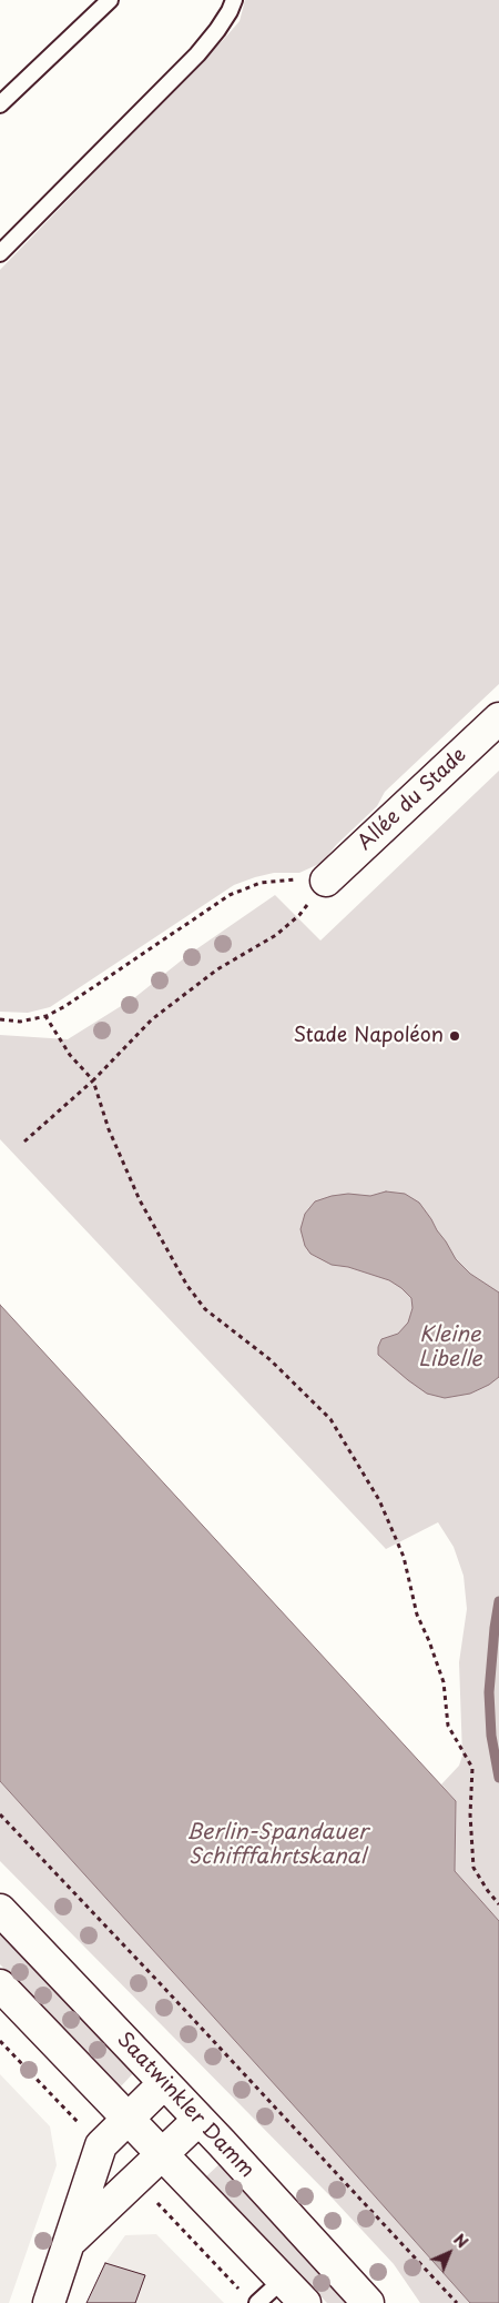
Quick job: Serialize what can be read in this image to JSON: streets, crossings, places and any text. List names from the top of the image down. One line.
{"streets":{"main road":["Allée du Stade","Saatwinkler Damm"]},"water":["Kleine Libelle","Berlin-Spandauer Schifffahrtskanal"],"places":["Stade Napoléon"],"north":"top right"}
